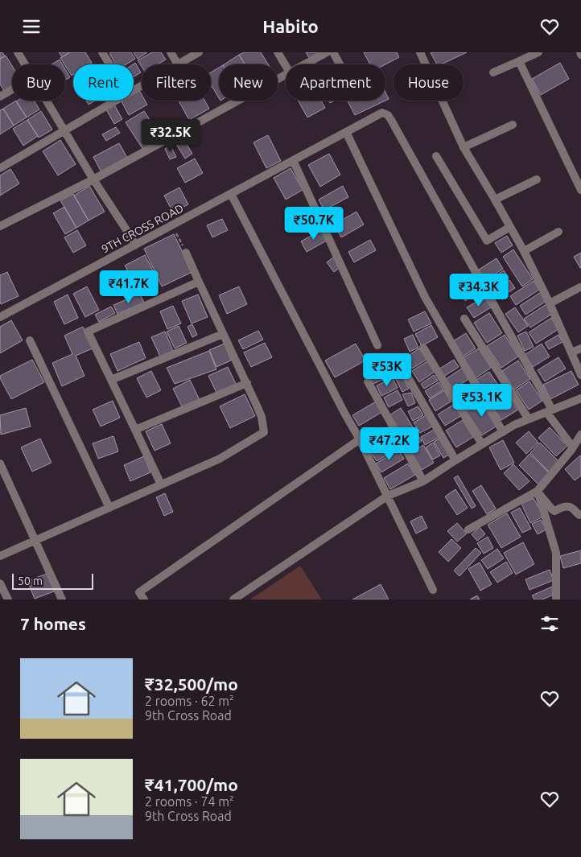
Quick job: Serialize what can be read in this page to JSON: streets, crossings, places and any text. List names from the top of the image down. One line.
{"streets":{"street":["9TH CROSS ROAD"]},"scale_bar":"50 m","page":{"header":"Habito","chip":["Buy","Rent","Filters","New","Apartment","House"],"price":["₹32.5K","₹50.7K","₹41.7K","₹34.3K","₹53K","₹53.1K","₹47.2K"],"scale":"50 m","heading":"7 homes","list":[{"name":"₹32,500/mo","note":"2 rooms · 62 m² · 9th Cross Road"},{"name":"₹41,700/mo","note":"2 rooms · 74 m² · 9th Cross Road"}]}}
